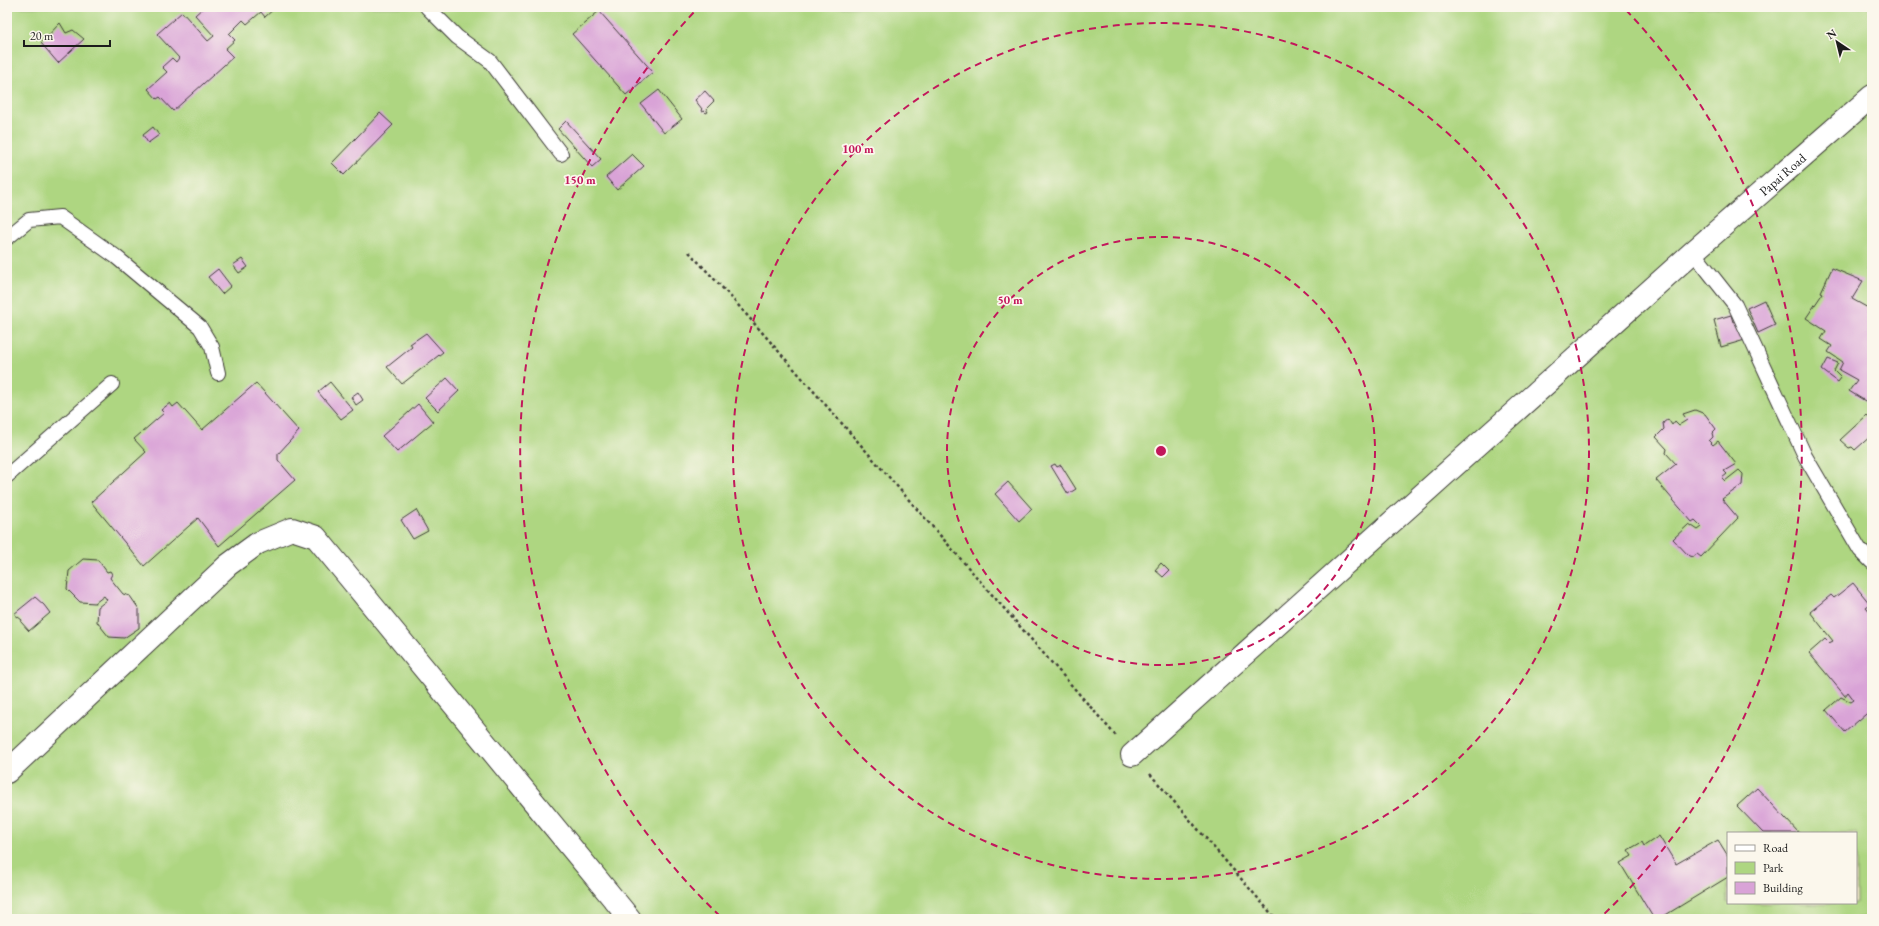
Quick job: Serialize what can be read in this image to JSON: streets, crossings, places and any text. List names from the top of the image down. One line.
{"streets":{"street":["Papai Road"]},"legend":["Road","Park","Building"],"scale_bar":"20 m","north":"top left","rings":["100 m","150 m","50 m"]}
